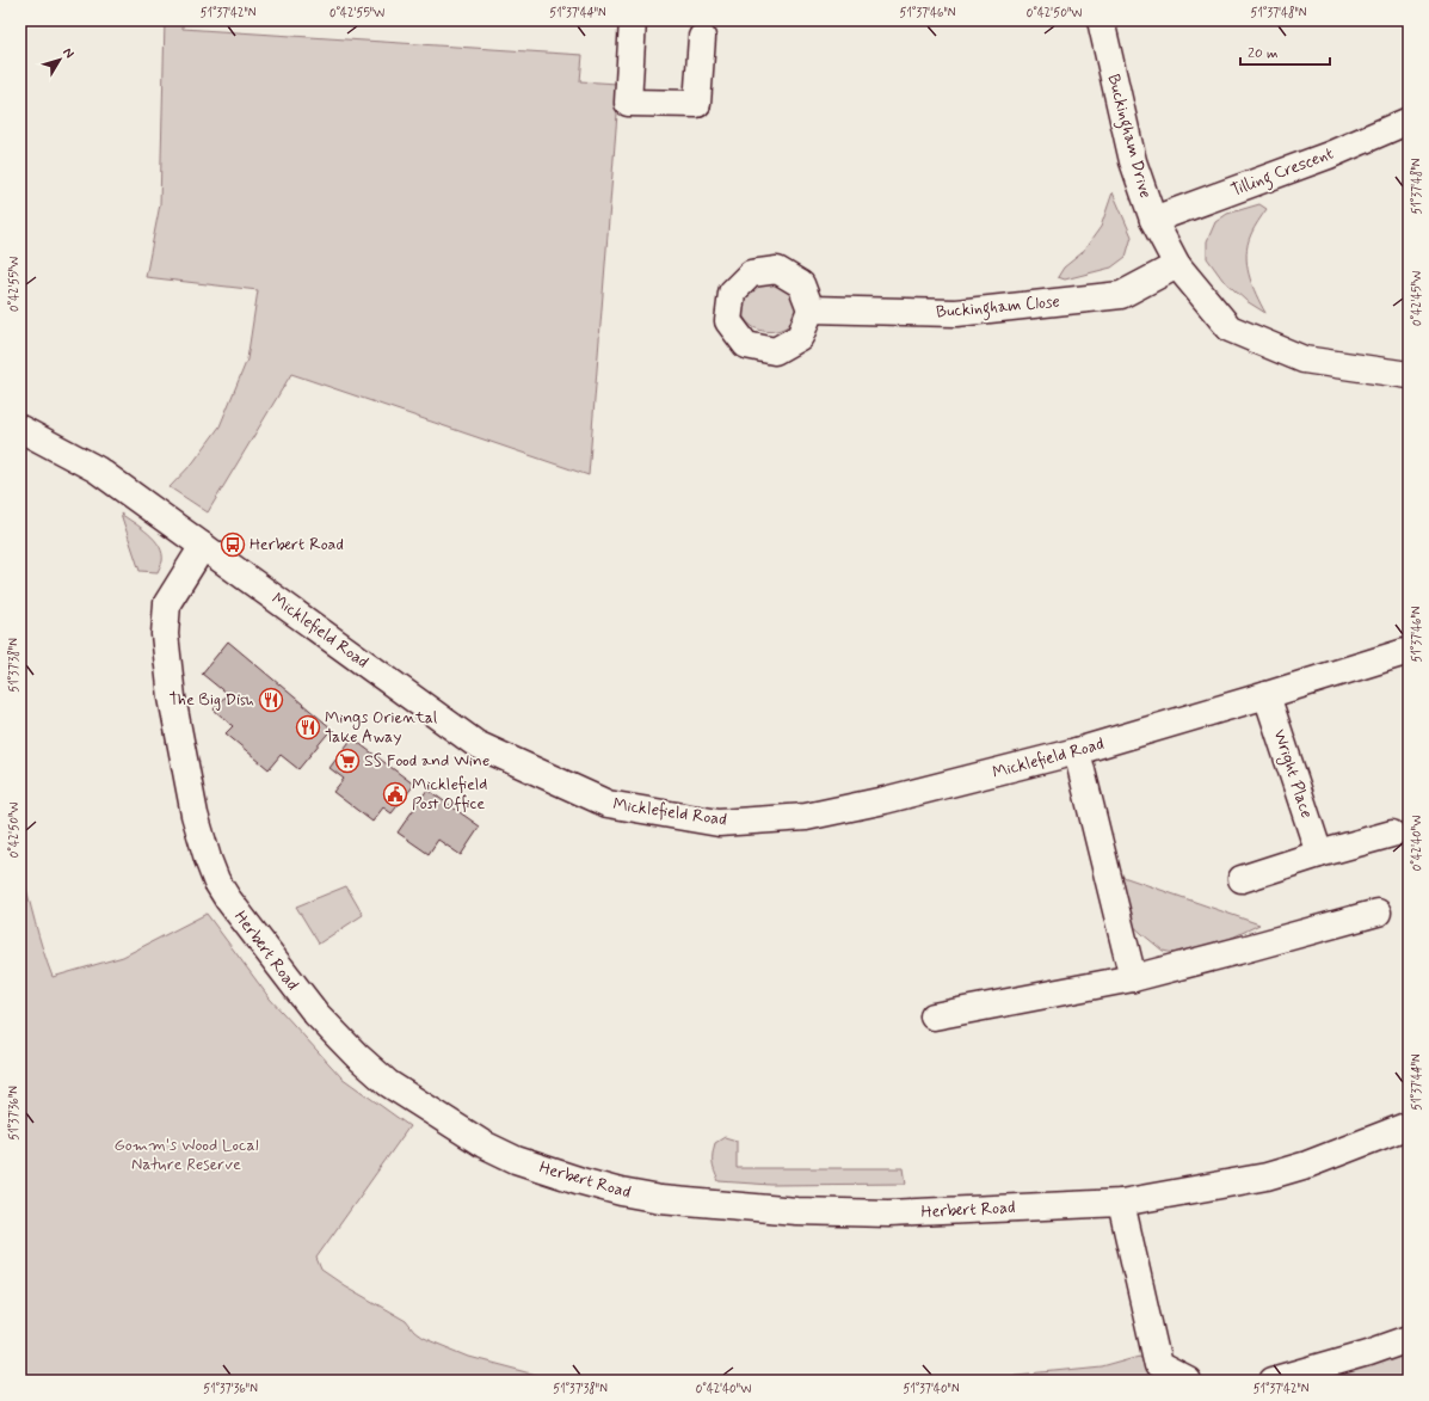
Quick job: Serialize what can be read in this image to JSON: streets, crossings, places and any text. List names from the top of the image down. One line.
{"streets":{"street":["Buckingham Drive","Tilling Crescent","Buckingham Close","Micklefield Road","Wright Place","Herbert Road"]},"crossings":[["Buckingham Drive","Tilling Crescent"],["Buckingham Drive","Buckingham Close"],["Micklefield Road","Wright Place"],["Micklefield Road","Herbert Road"]],"parks":["Gomm's Wood Local Nature Reserve"],"places":{"bus stop":["Herbert Road"],"restaurant":["The Big Dish","Mings Oriental Take Away"],"supermarket":["SS Food and Wine"],"public building":["Micklefield Post Office"]},"scale_bar":"20 m","north":"top right","coordinates":["51°37'42\"N","0°42'55\"W","51°37'44\"N","51°37'46\"N","0°42'50\"W","51°37'48\"N","0°42'45\"W","51°37'38\"N","0°42'40\"W","51°37'36\"N","51°37'40\"N"]}
